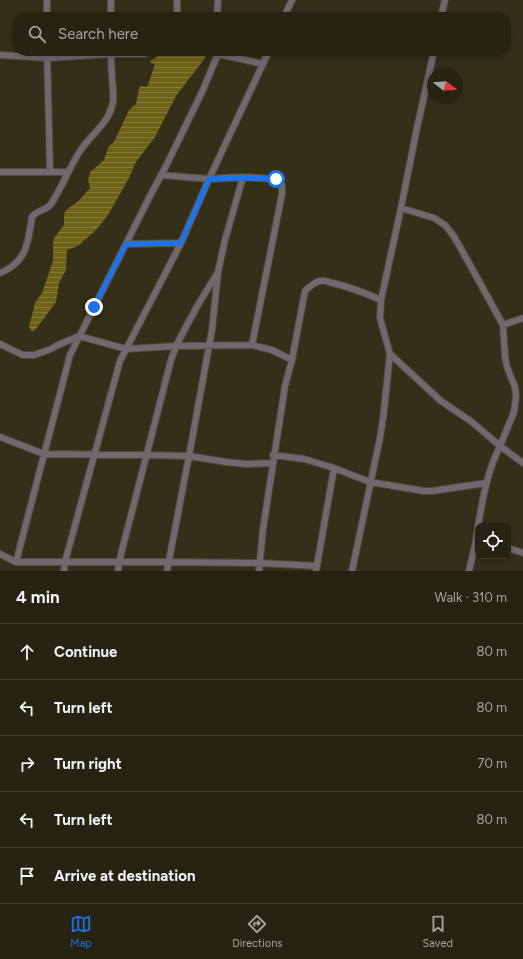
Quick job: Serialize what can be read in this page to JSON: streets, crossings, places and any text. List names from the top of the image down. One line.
{"north":"right","page":{"search":"Search here","heading":["4 min","Walk · 310 m"],"list":[["Continue","80 m"],["Turn left","80 m"],["Turn right","70 m"],["Turn left","80 m"],"Arrive at destination"],"nav":["Map","Directions","Saved"]}}
